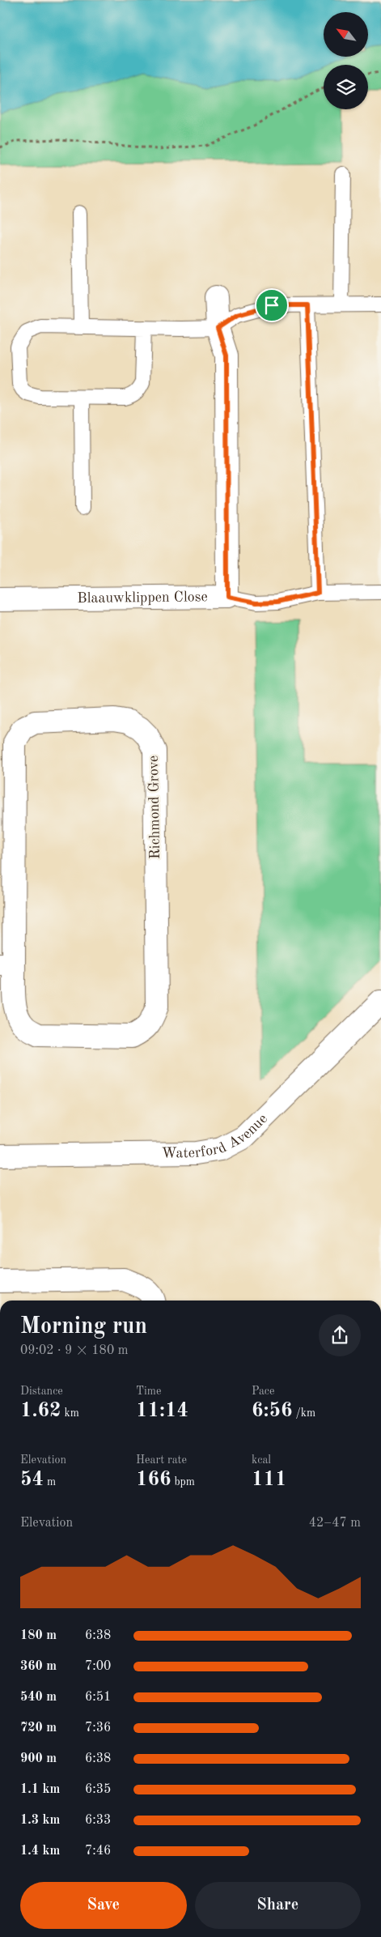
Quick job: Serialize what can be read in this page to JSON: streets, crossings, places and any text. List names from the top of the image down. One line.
{"streets":{"street":["Blaauwklippen Close","Richmond Grove","Waterford Avenue"]},"north":"top left","page":{"heading":["Morning run","09:02 · 9 × 180 m"],"stats":[["Distance","1.62 km"],["Time","11:14"],["Pace","6:56 /km"],["Elevation","54 m"],["Heart rate","166 bpm"],["kcal","111"]],"chart":["Elevation","42–47 m"],"list":[{"name":"180 m","note":"6:38"},{"name":"360 m","note":"7:00"},{"name":"540 m","note":"6:51"},{"name":"720 m","note":"7:36"},{"name":"900 m","note":"6:38"},{"name":"1.1 km","note":"6:35"},{"name":"1.3 km","note":"6:33"},{"name":"1.4 km","note":"7:46"}],"buttons":["Save","Share"]}}
